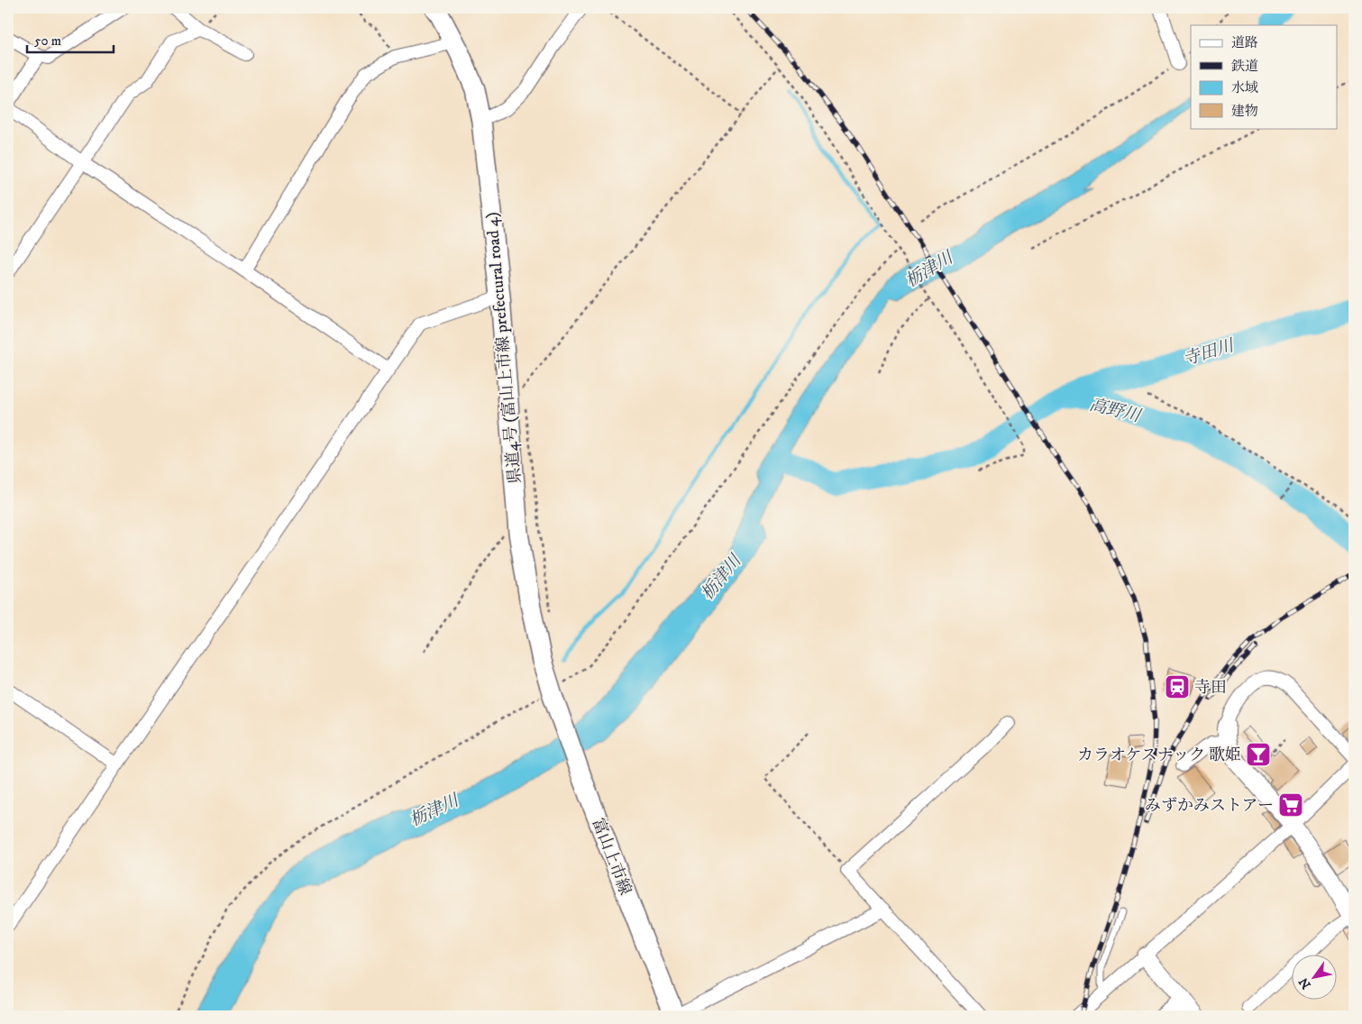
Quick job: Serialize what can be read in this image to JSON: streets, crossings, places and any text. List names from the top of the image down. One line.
{"streets":{"main road":["県道4号 (富山上市線 prefectural road 4)","富山上市線"]},"crossings":[["県道4号 (富山上市線 prefectural road 4)","富山上市線"]],"water":["栃津川","寺田川","高野川"],"places":{"station":["寺田"],"bar":["カラオケスナック 歌姫"],"supermarket":["みずかみストアー"]},"legend":["道路","鉄道","水域","建物"],"scale_bar":"50 m","north":"bottom left"}
